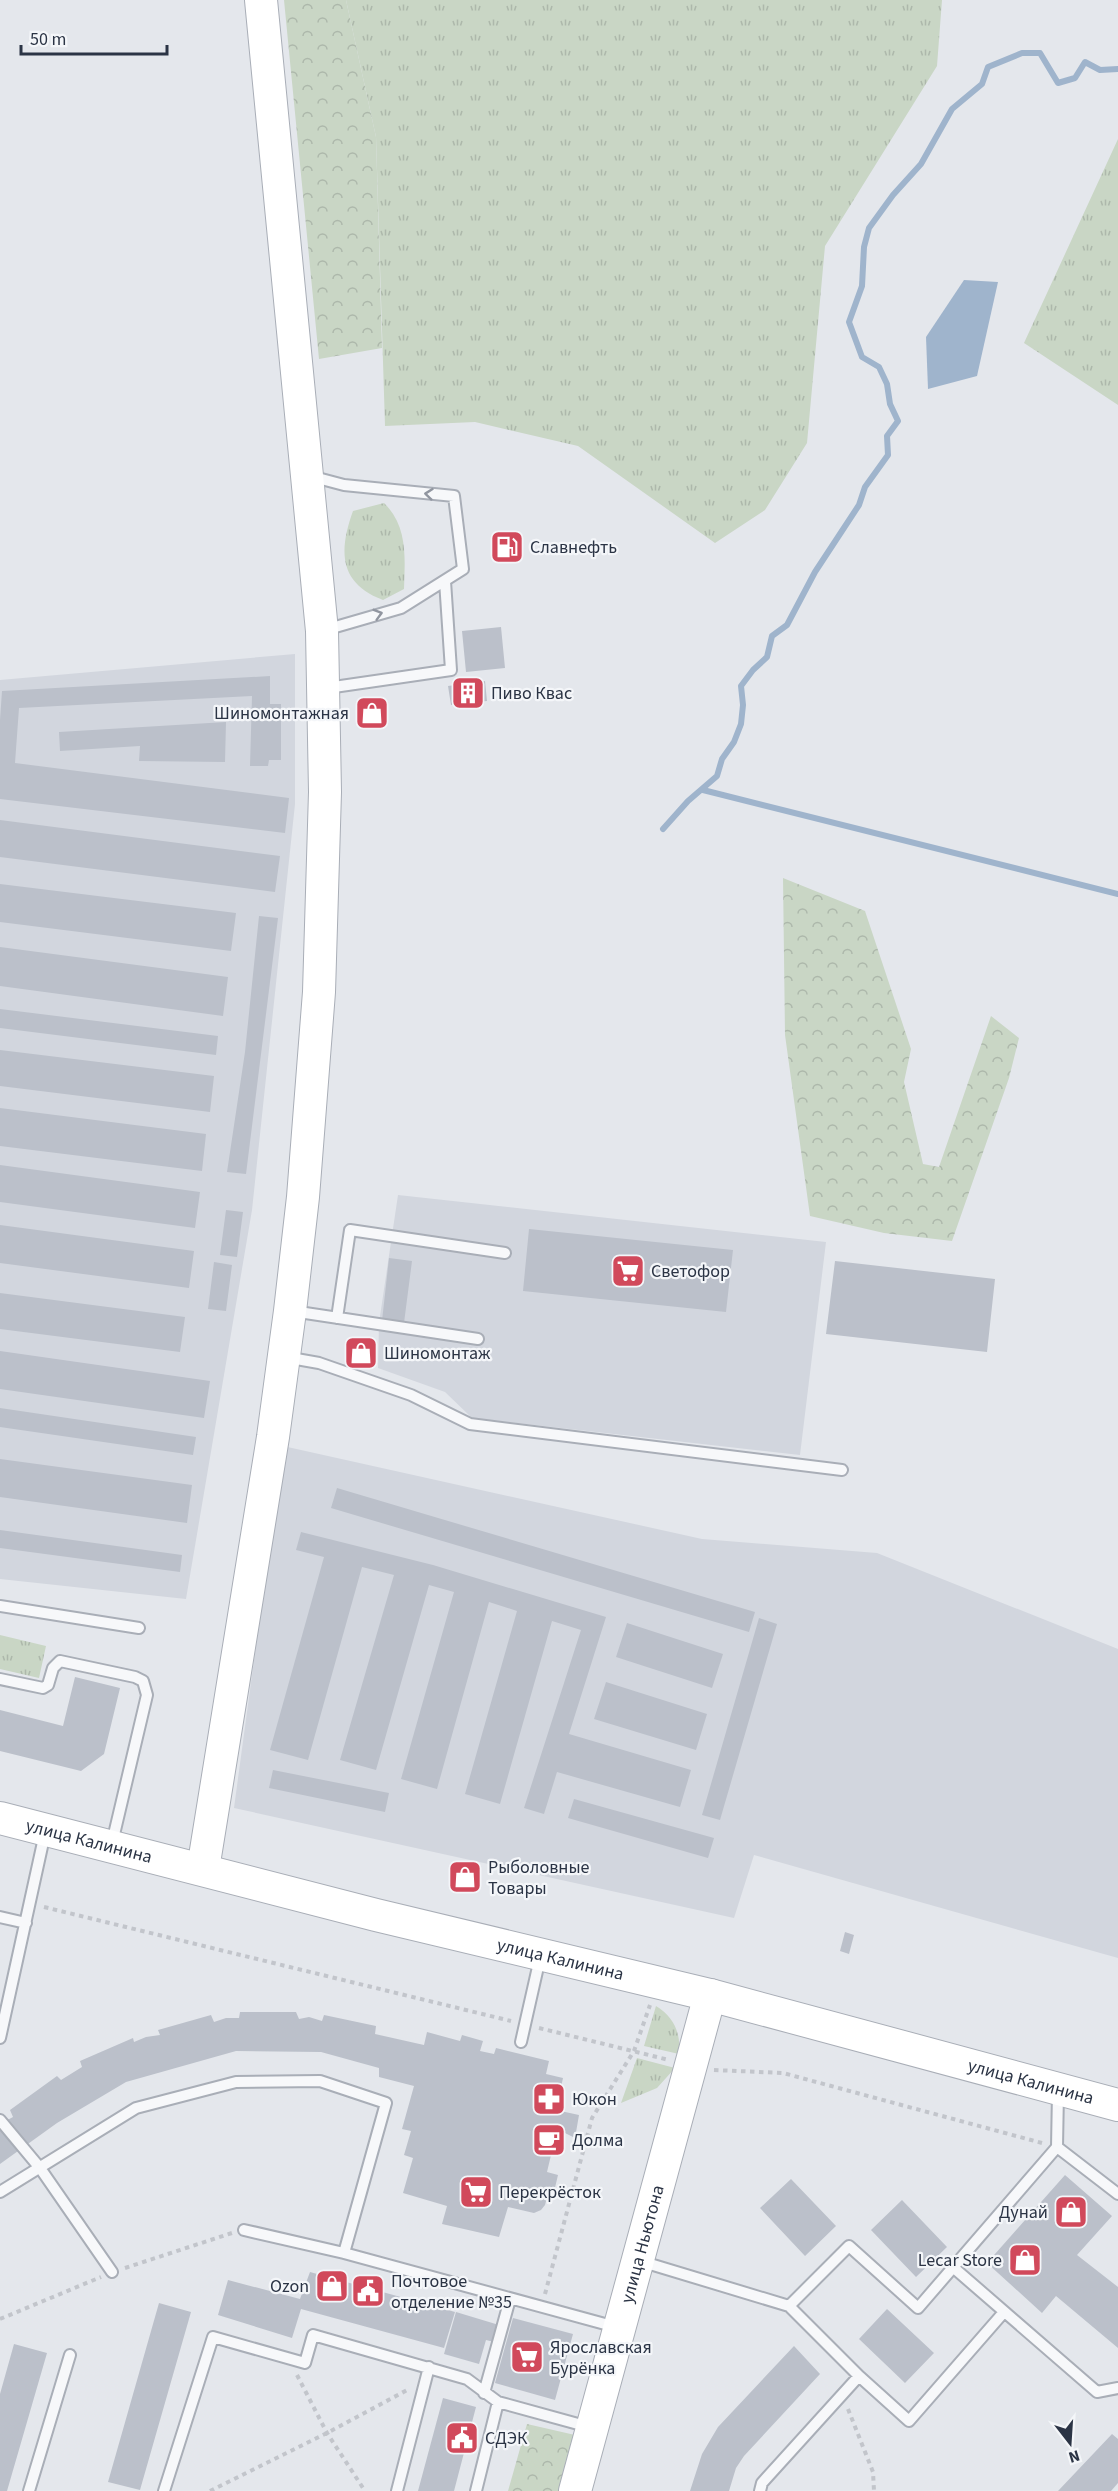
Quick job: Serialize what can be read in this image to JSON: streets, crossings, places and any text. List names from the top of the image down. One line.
{"streets":{"main road":["улица Калинина","улица Ньютона"]},"crossings":[["улица Калинина","улица Ньютона"]],"places":{"fuel station":["Славнефть"],"building":["Пиво Квас"],"shop":["Шиномонтажная","Шиномонтаж","Рыболовные Товары","Дунай","Lecar Store","Ozon"],"supermarket":["Светофор","Перекрёсток","Ярославская Бурёнка"],"pharmacy":["Юкон"],"cafe":["Долма"],"public building":["Почтовое отделение №35","СДЭК"]},"scale_bar":"50 m","north":"bottom"}
